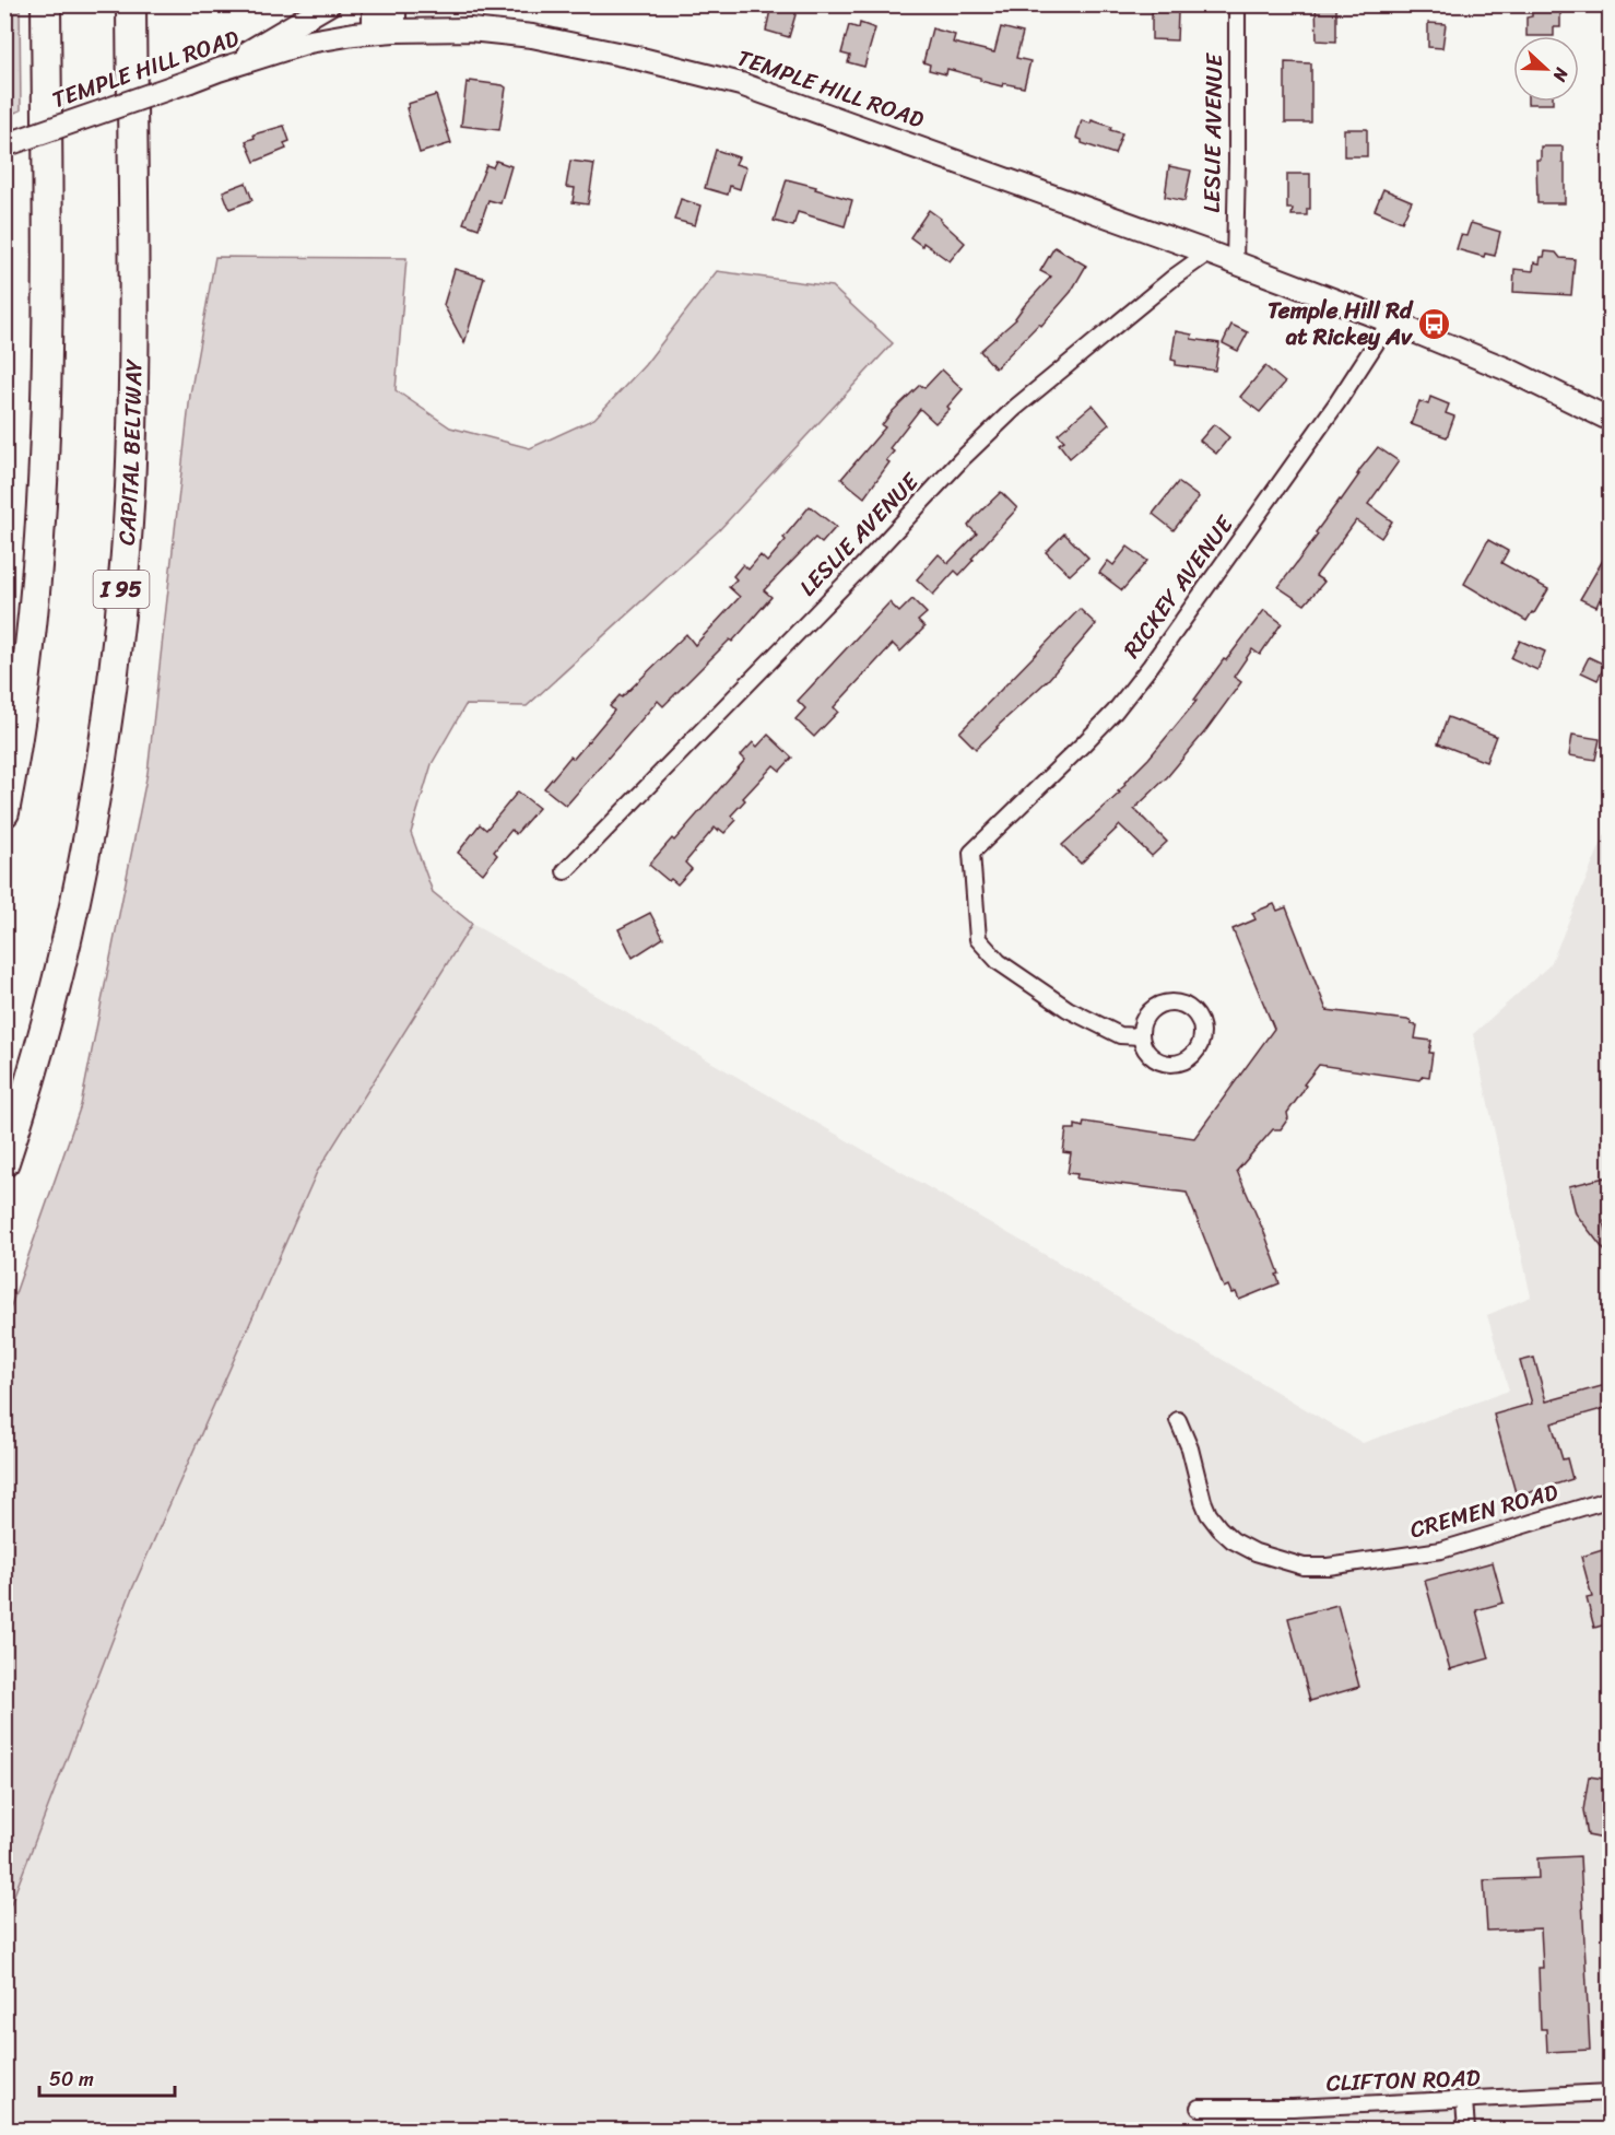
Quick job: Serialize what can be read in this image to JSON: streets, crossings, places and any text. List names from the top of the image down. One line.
{"streets":{"highway":["CAPITAL BELTWAY","I 95"],"main road":["TEMPLE HILL ROAD"],"street":["LESLIE AVENUE","RICKEY AVENUE","CREMEN ROAD","CLIFTON ROAD"]},"crossings":[["TEMPLE HILL ROAD","LESLIE AVENUE"],["TEMPLE HILL ROAD","RICKEY AVENUE"]],"places":{"bus stop":["Temple Hill Rd at Rickey Av"]},"scale_bar":"50 m","north":"right"}
